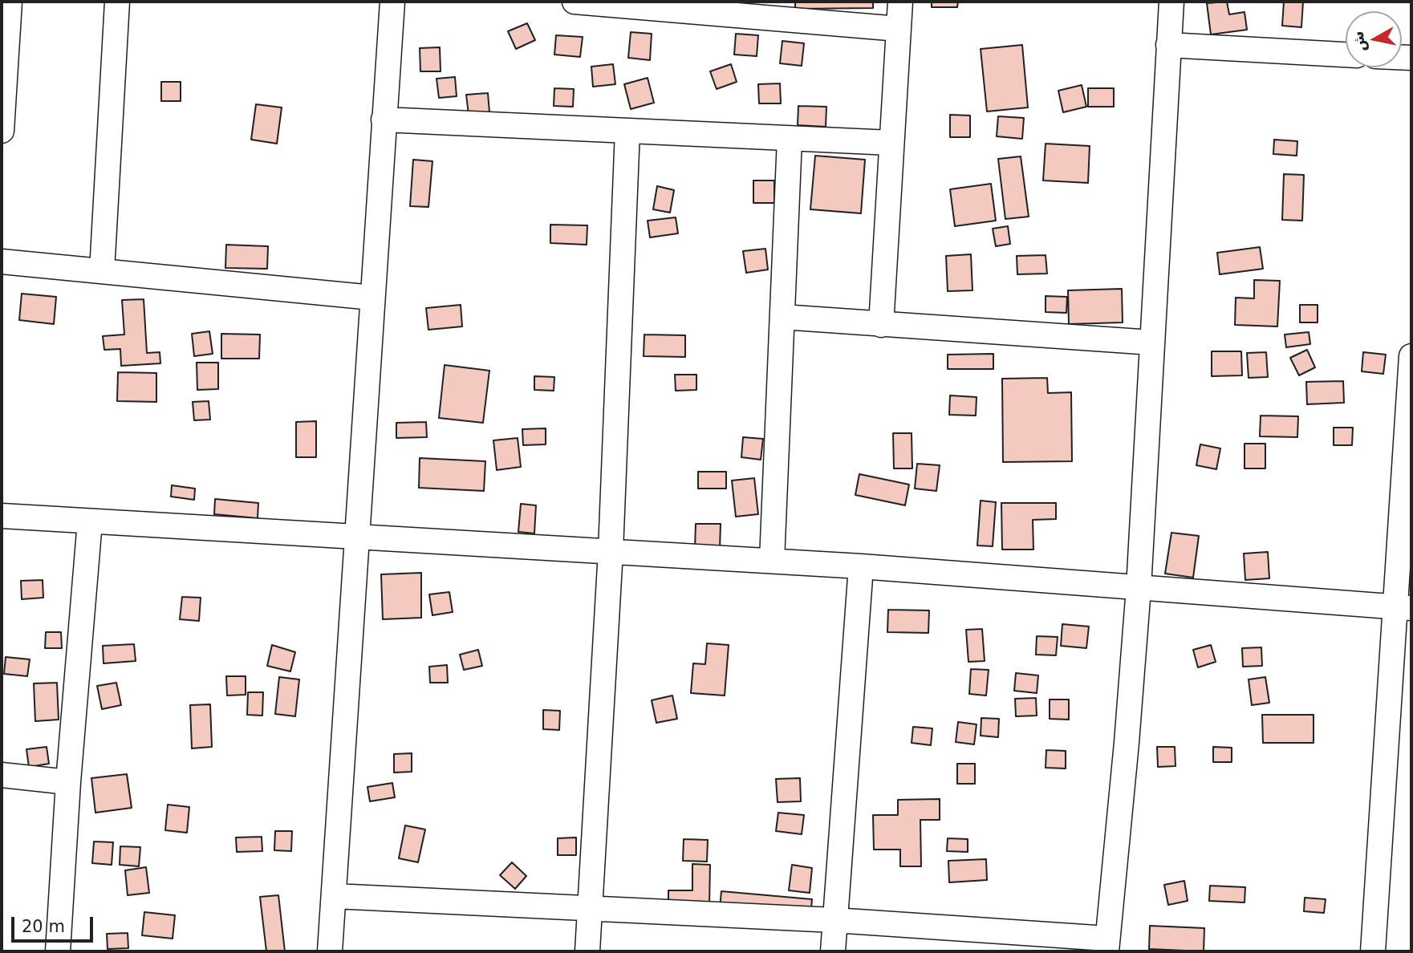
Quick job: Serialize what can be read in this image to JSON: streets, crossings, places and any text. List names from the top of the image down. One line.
{"scale_bar":"20 m","north":"left"}
